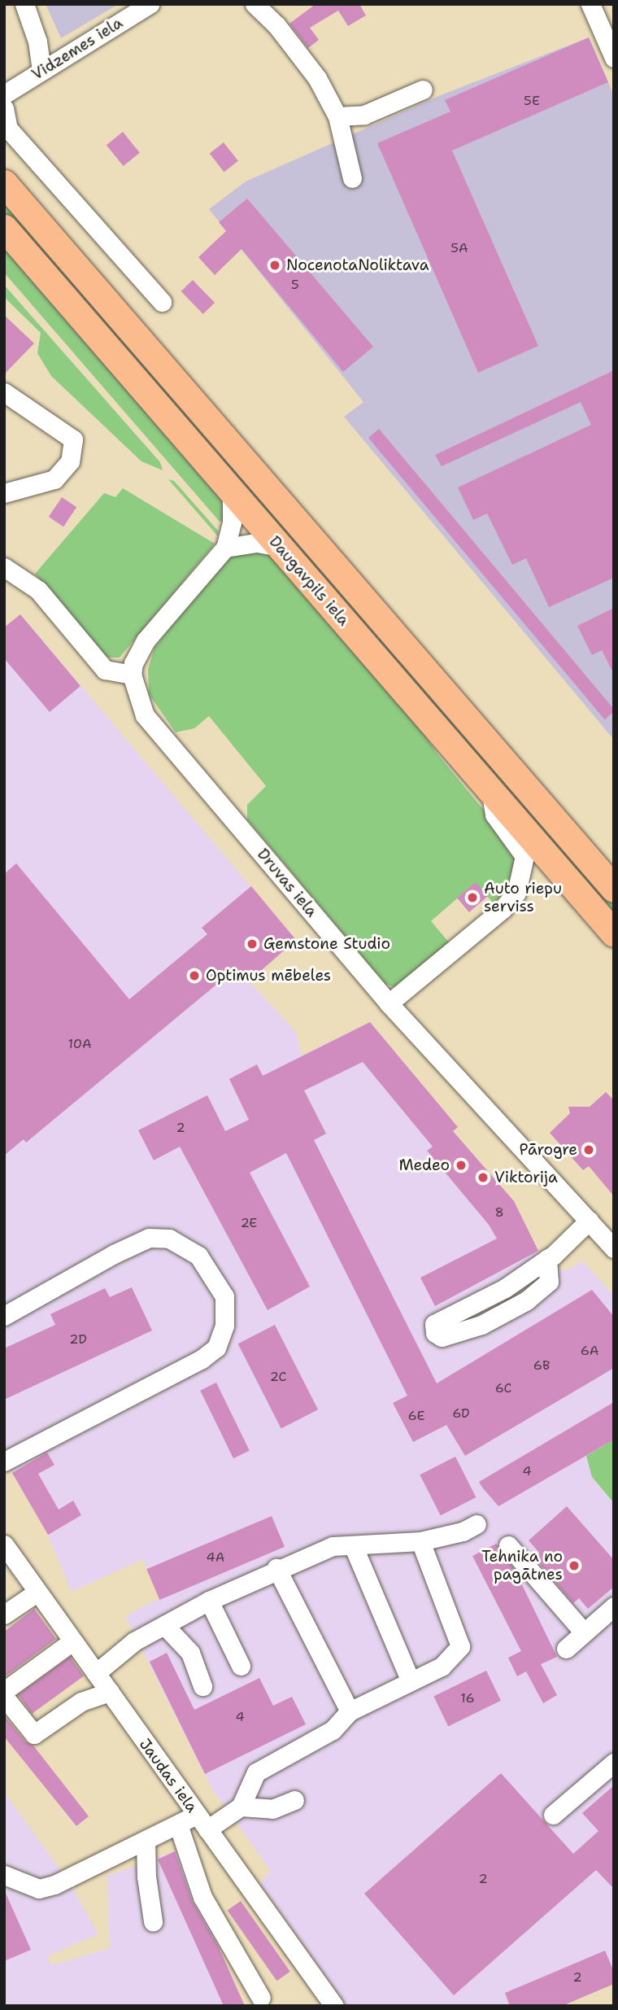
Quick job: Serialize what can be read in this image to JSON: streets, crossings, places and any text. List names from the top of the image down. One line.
{"streets":{"highway":["Daugavpils iela"],"street":["Vidzemes iela","Druvas iela","Jaudas iela"]},"places":["NocenotaNoliktava","Auto riepu serviss","Gemstone Studio","Optimus mēbeles","Pārogre","Medeo","Viktorija","Tehnika no pagātnes"],"house_numbers":["5E","5A","5","10A","2","8","2E","2D","6A","6B","2C","6C","6D","6E","4","4A","16","4","2","2"]}
